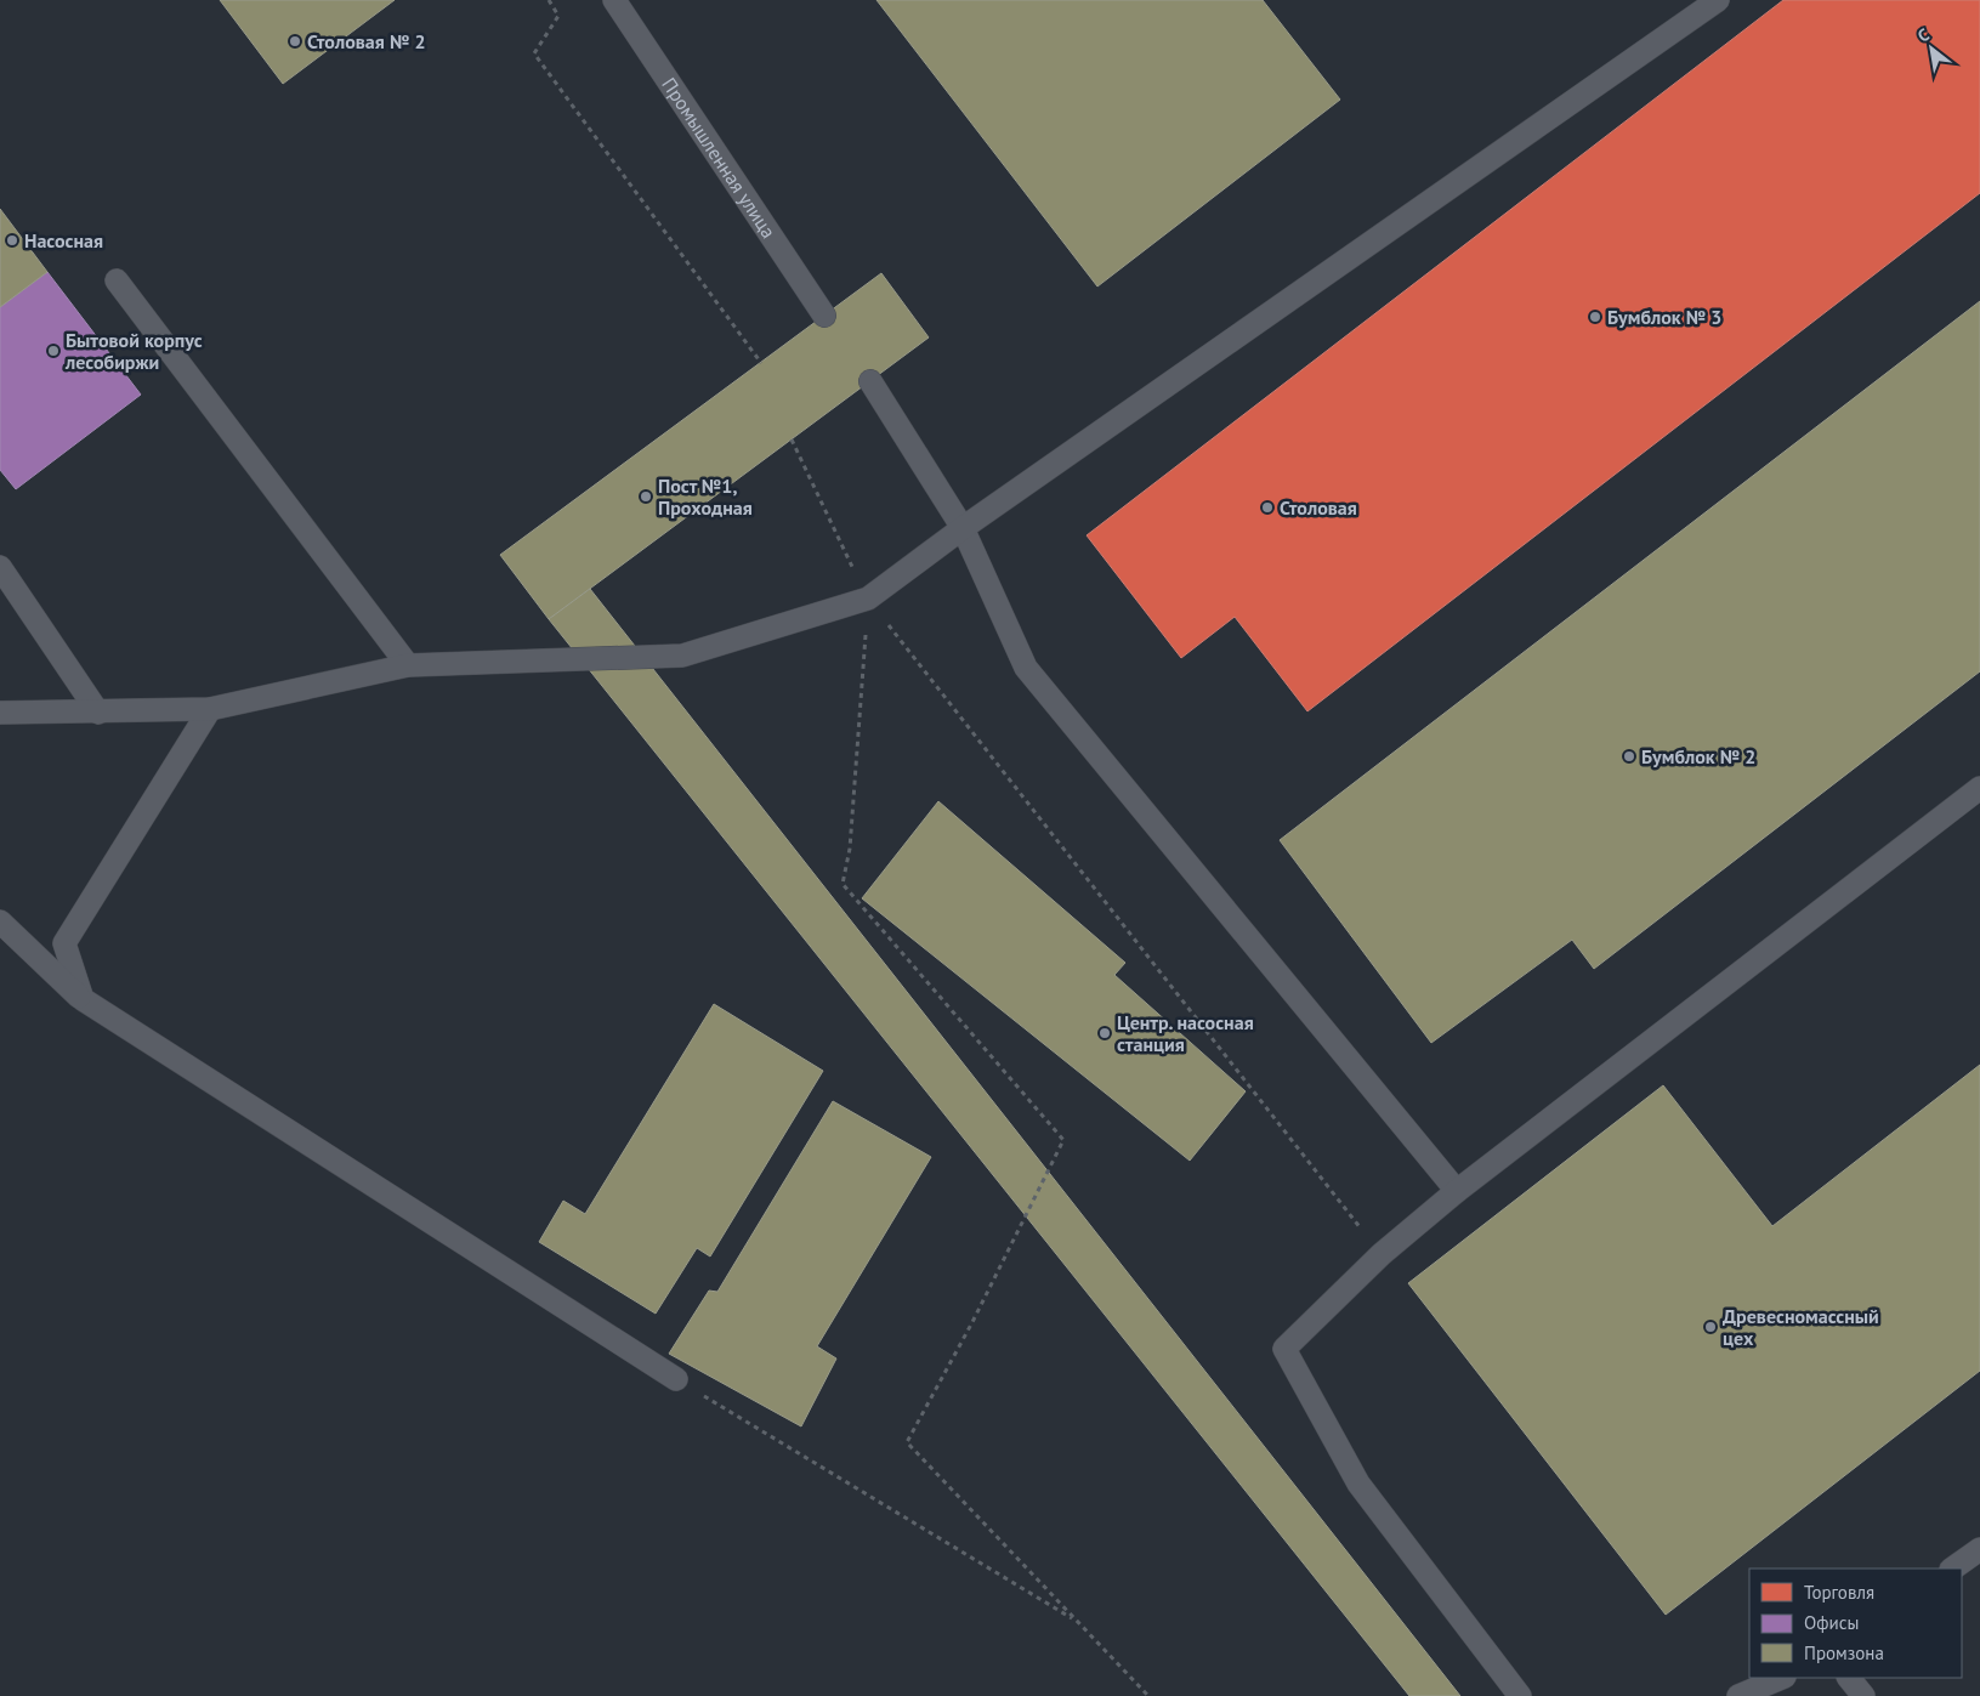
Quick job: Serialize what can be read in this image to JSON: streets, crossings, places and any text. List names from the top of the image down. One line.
{"streets":{"lane":["Промышленная улица"]},"places":["Столовая № 2","Насосная","Бумблок № 3","Бытовой корпус лесобиржи","Пост №1, Проходная","Столовая","Бумблок № 2","Центр. насосная станция","Древесномассный цех"],"legend":["Торговля","Офисы","Промзона"],"north":"top left"}
